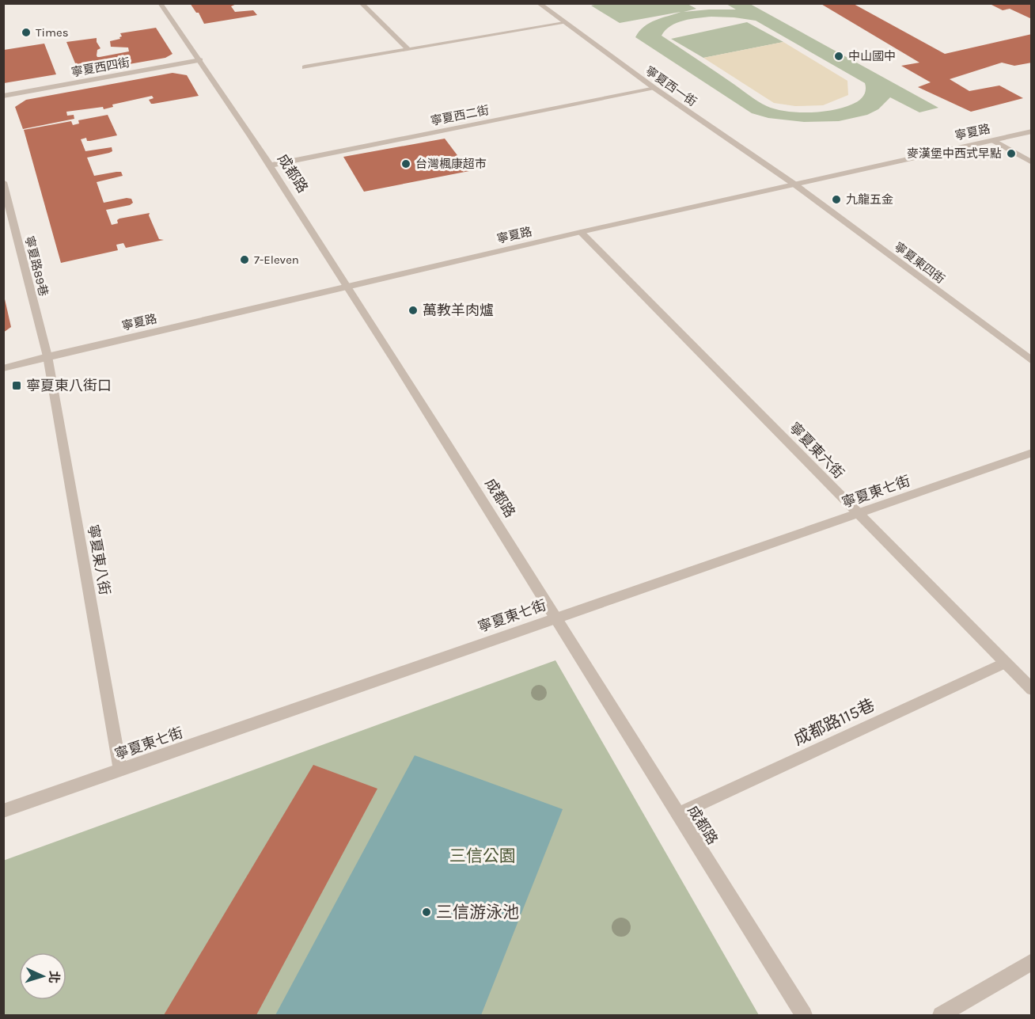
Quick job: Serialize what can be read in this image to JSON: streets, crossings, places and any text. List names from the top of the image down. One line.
{"streets":{"street":["寧夏西四街","寧夏西一街","寧夏西二街","寧夏路","成都路","寧夏東四街","寧夏路89巷","寧夏東六街","寧夏東七街","寧夏東八街","成都路115巷"]},"crossings":[["寧夏西四街","成都路"],["寧夏西一街","寧夏西二街"],["寧夏西一街","寧夏路"],["寧夏西一街","寧夏東四街"],["寧夏西二街","成都路"],["寧夏路","成都路"],["寧夏路","寧夏東四街"],["寧夏路","寧夏路89巷"],["寧夏路","寧夏東六街"],["寧夏路","寧夏東八街"],["成都路","寧夏東七街"],["成都路","成都路115巷"],["寧夏路89巷","寧夏東八街"],["寧夏東六街","寧夏東七街"],["寧夏東六街","成都路115巷"],["寧夏東七街","寧夏東八街"]],"parks":["三信公園"],"places":{"other":["Times","中山國中","麥漢堡中西式早點","台灣楓康超市","九龍五金","7-Eleven","萬教羊肉爐","三信游泳池"],"transit":["寧夏東八街口"]},"north":"right"}
